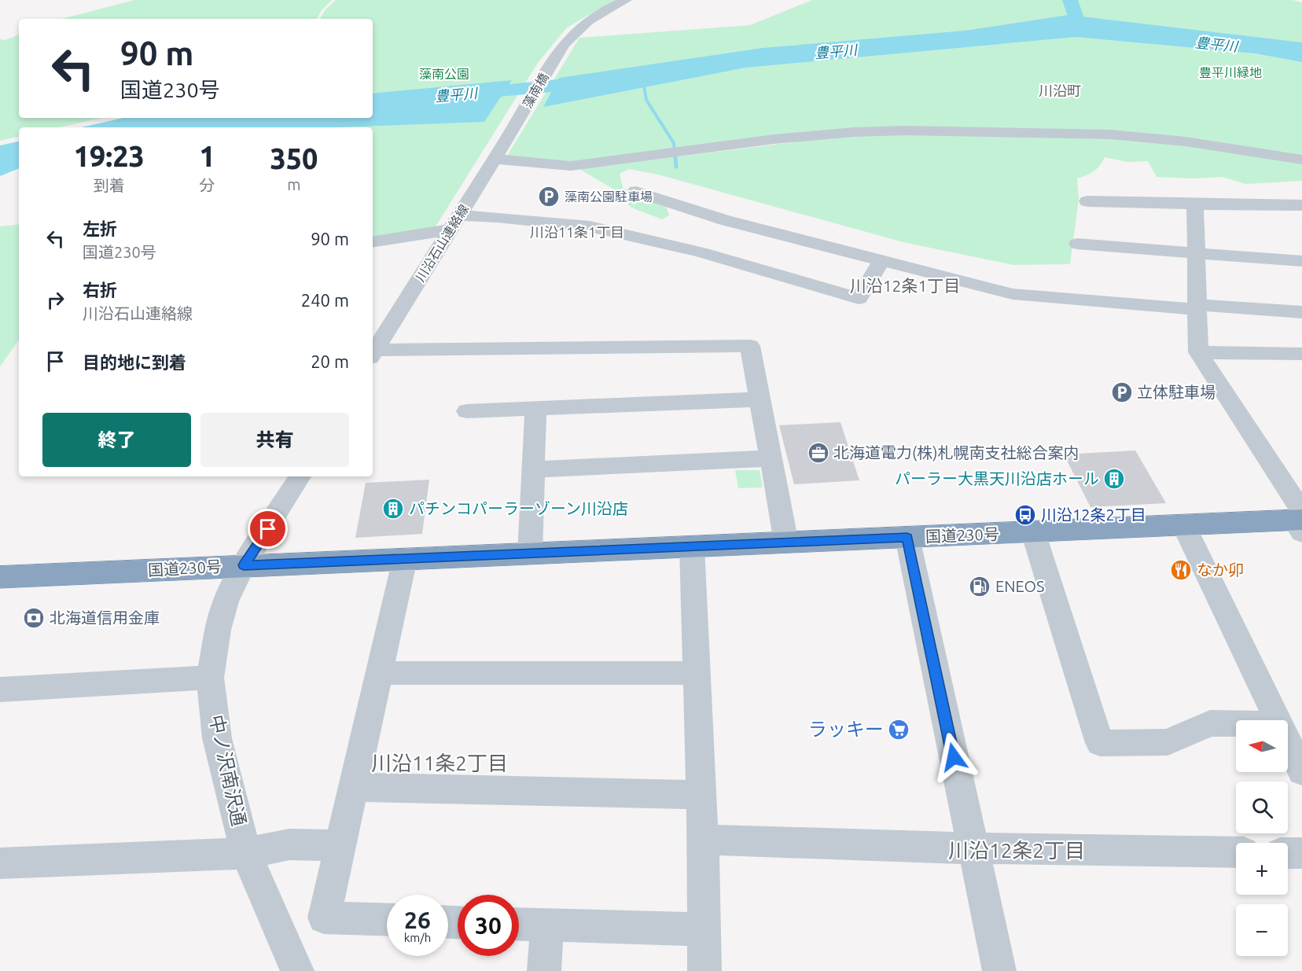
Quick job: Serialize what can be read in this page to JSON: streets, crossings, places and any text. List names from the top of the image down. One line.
{"streets":{"highway":["国道230号"],"street":["藻南橋","川沿石山連絡線","中ノ沢南沢通"]},"crossings":[["藻南橋","川沿石山連絡線"],["国道230号","中ノ沢南沢通"]],"districts":["川沿町","川沿11条1丁目","川沿12条1丁目","川沿11条2丁目","川沿12条2丁目"],"water":["豊平川"],"parks":["豊平川緑地","藻南公園"],"places":{"parking":["藻南公園駐車場","立体駐車場"],"office":["北海道電力(株)札幌南支社総合案内"],"building":["パーラー大黒天川沿店ホール","パチンコパーラーゾーン川沿店"],"bus stop":["川沿12条2丁目"],"restaurant":["なか卯"],"fuel station":["ENEOS"],"bank":["北海道信用金庫"],"supermarket":["ラッキー"]},"north":"left","page":{"turn":["90 m","国道230号"],"eta":["19:23","到着","1","分","350","m"],"list":[{"name":"左折","note":"国道230号","value":"90 m"},{"name":"右折","note":"川沿石山連絡線","value":"240 m"},{"name":"目的地に到着","value":"20 m"}],"buttons":["終了","共有"],"map_buttons":["+","−"],"speed":"26 km/h","limit":"30"}}
